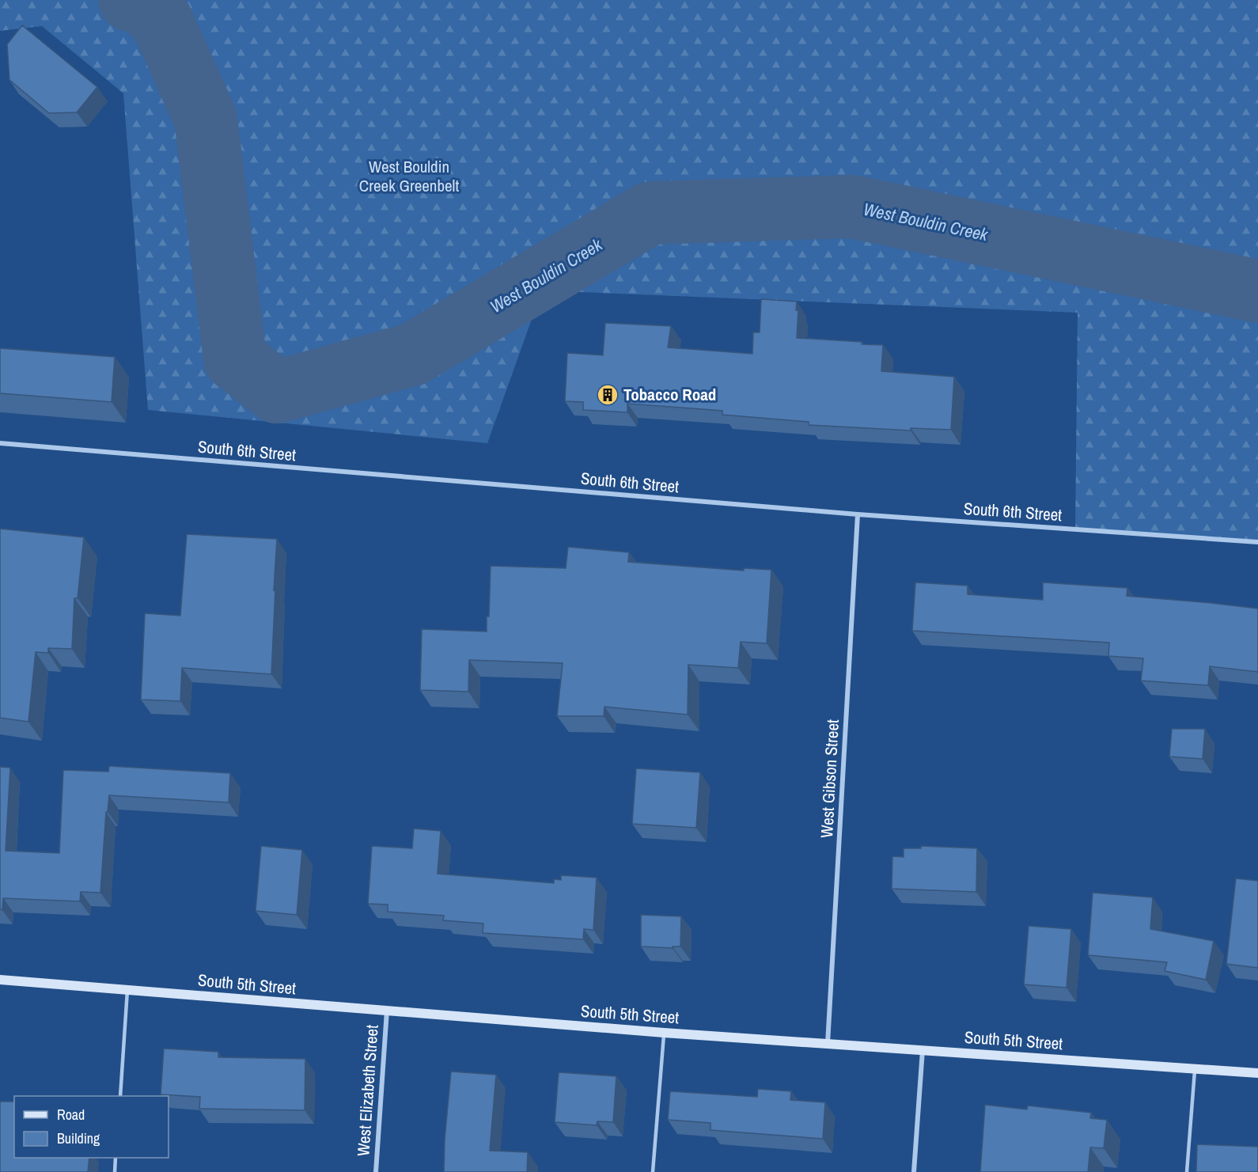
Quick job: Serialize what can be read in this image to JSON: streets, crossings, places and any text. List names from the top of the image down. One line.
{"streets":{"street":["South 6th Street","West Gibson Street","South 5th Street","West Elizabeth Street"]},"crossings":[["South 6th Street","West Gibson Street"],["West Gibson Street","South 5th Street"],["South 5th Street","West Elizabeth Street"]],"water":["West Bouldin Creek"],"parks":["West Bouldin Creek Greenbelt"],"places":{"building":["Tobacco Road"]},"legend":["Road","Building"]}
